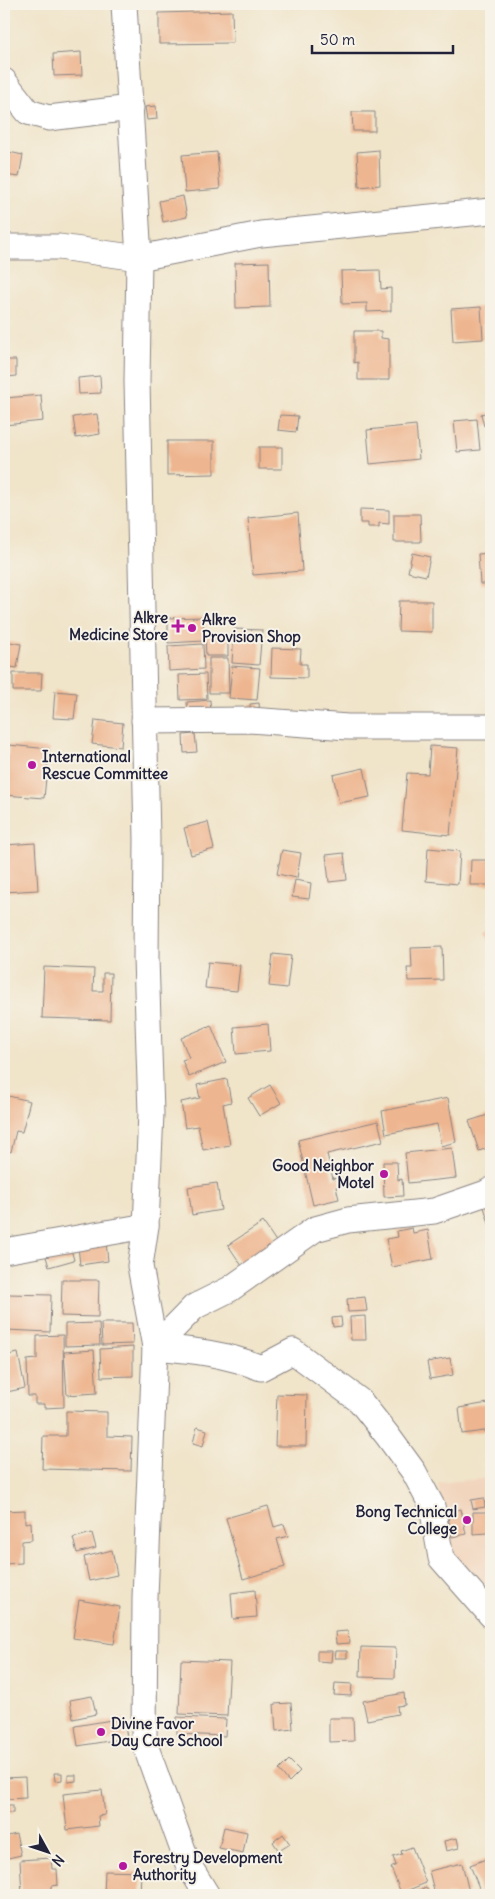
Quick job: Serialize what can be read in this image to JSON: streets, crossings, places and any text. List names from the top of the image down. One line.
{"places":{"health":["Alkre Medicine Store"],"other":["Alkre Provision Shop","International Rescue Committee","Good Neighbor Motel","Bong Technical College","Divine Favor Day Care School","Forestry Development Authority"]},"scale_bar":"50 m","north":"bottom right"}
